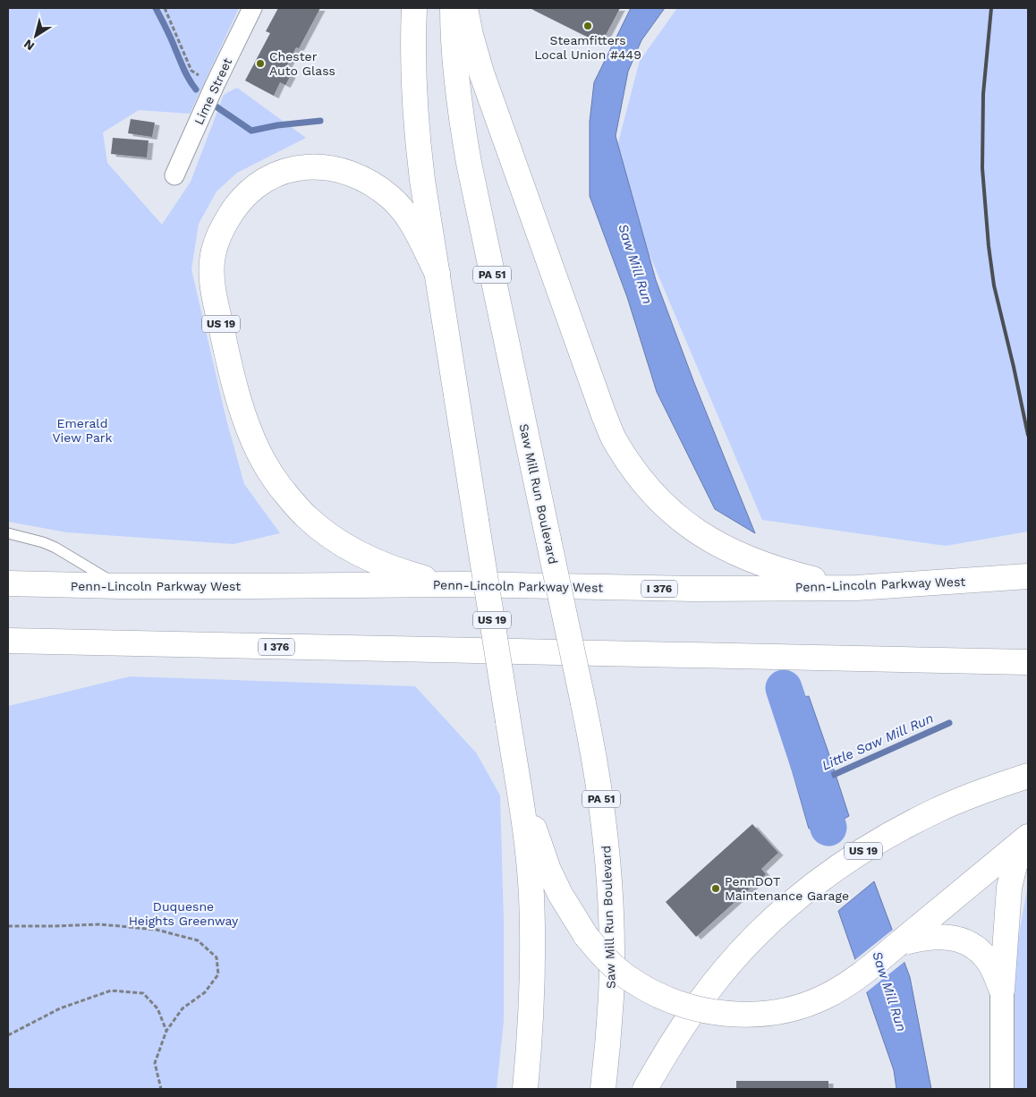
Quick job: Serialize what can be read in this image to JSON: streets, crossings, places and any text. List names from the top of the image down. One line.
{"streets":{"highway":["PA 51","US 19","Saw Mill Run Boulevard","Penn-Lincoln Parkway West","I 376"],"street":["Lime Street"]},"crossings":[["US 19","Penn-Lincoln Parkway West"]],"water":["Saw Mill Run","Little Saw Mill Run"],"parks":["Emerald View Park","Duquesne Heights Greenway"],"places":["Steamfitters Local Union #449","Chester Auto Glass","PennDOT Maintenance Garage"],"north":"bottom left"}
